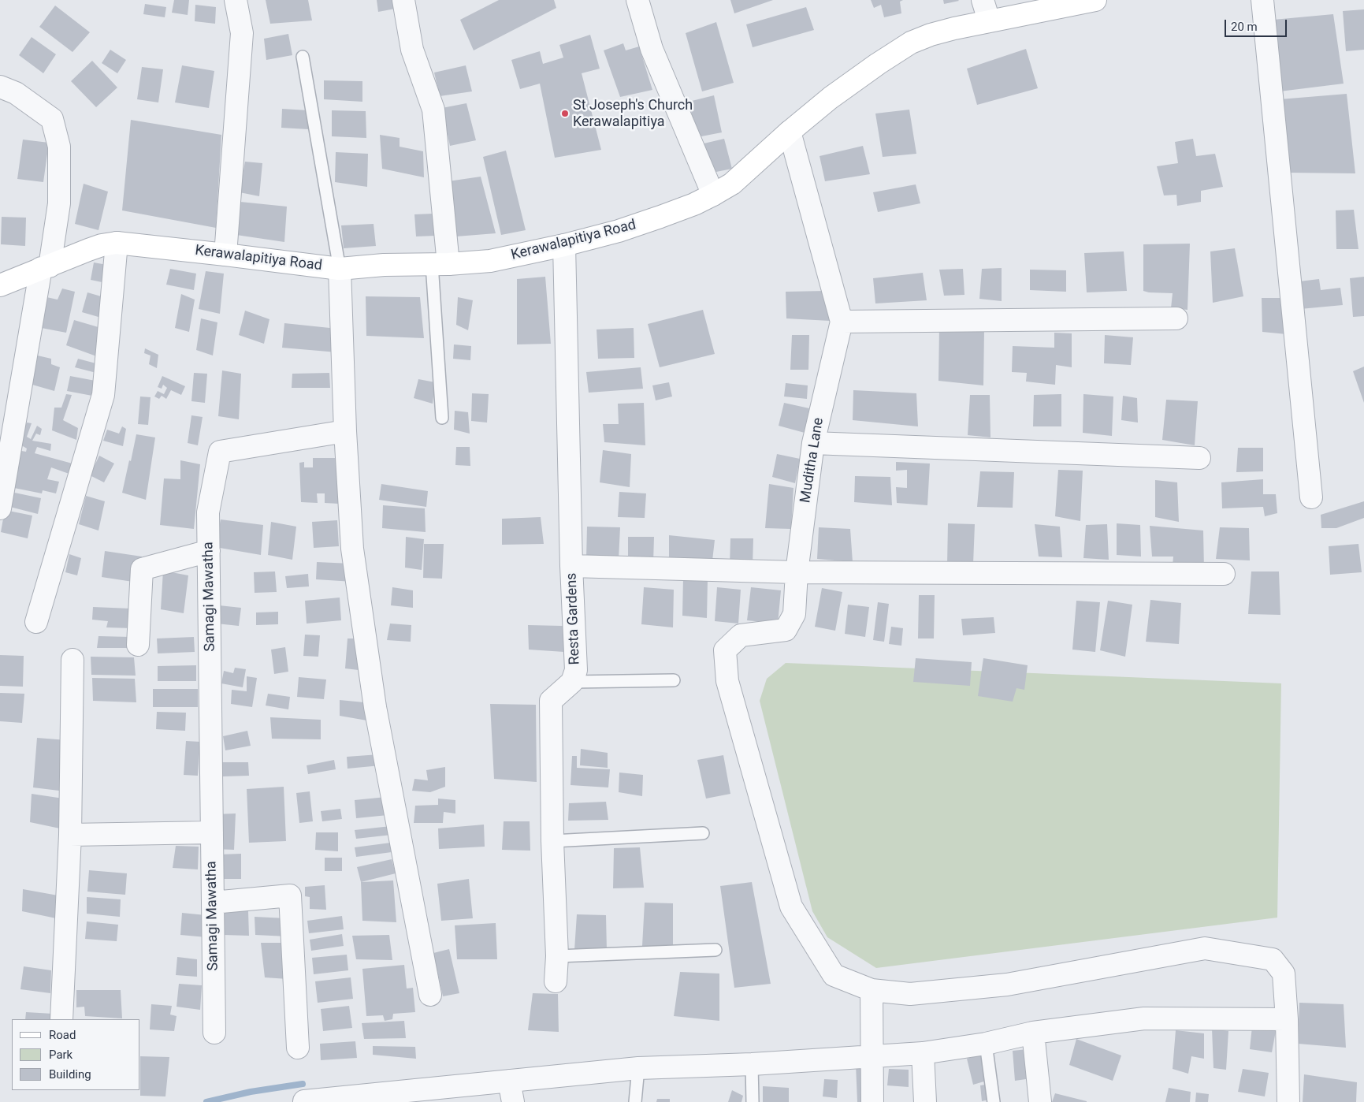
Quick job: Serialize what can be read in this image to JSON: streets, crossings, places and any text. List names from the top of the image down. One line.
{"streets":{"street":["Kerawalapitiya Road","Muditha Lane","Samagi Mawatha","Resta Gardens"]},"crossings":[["Kerawalapitiya Road","Muditha Lane"],["Kerawalapitiya Road","Resta Gardens"]],"places":["St Joseph's Church Kerawalapitiya"],"legend":["Road","Park","Building"],"scale_bar":"20 m"}
